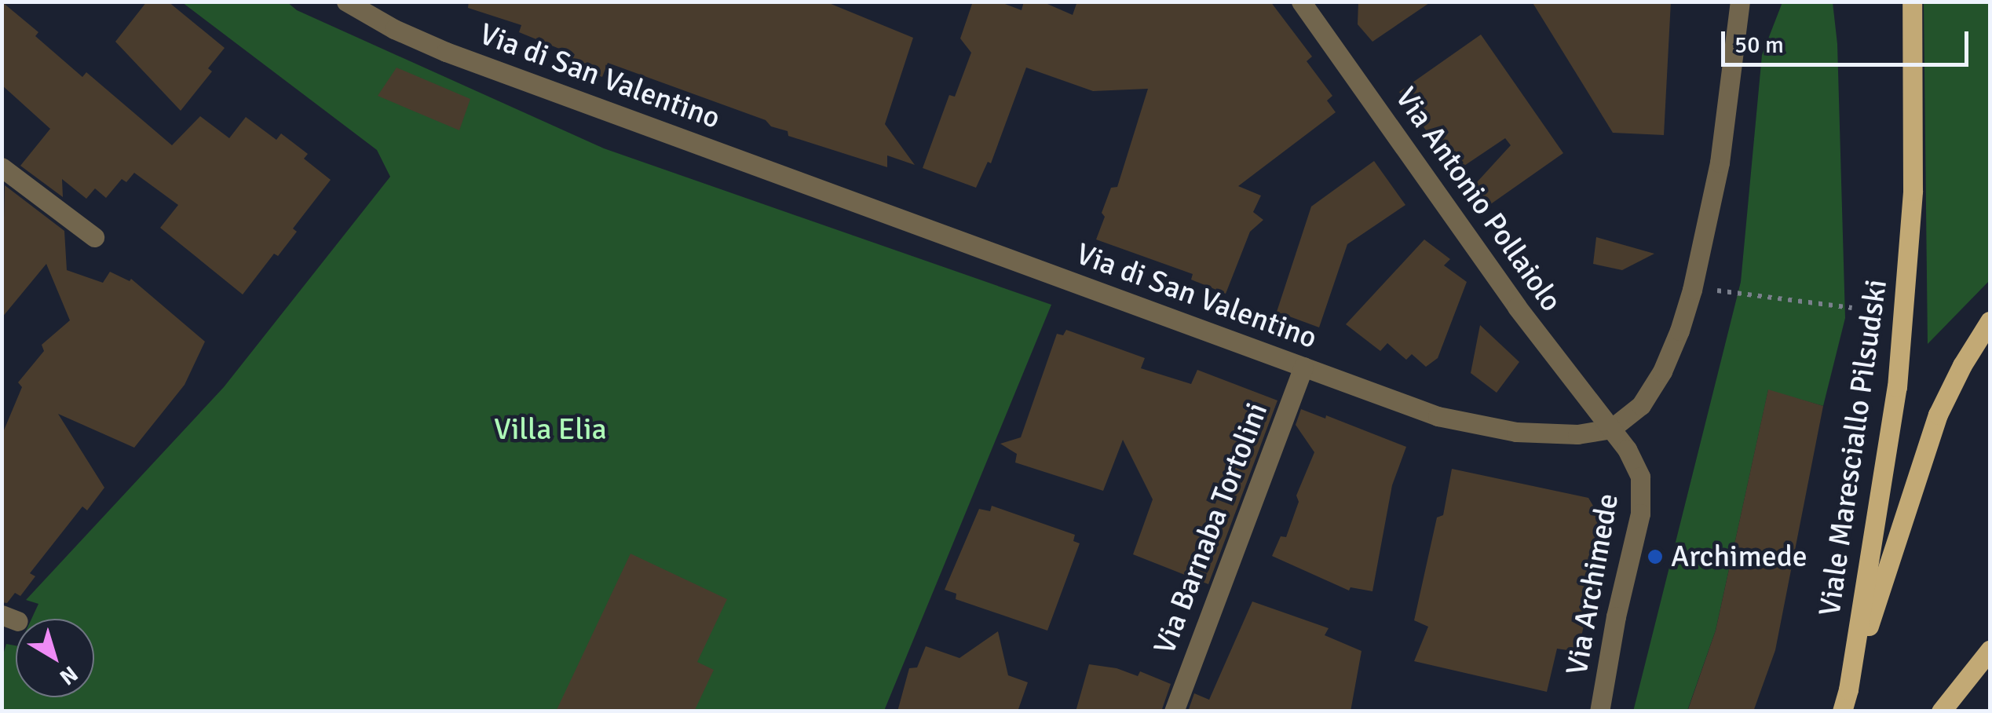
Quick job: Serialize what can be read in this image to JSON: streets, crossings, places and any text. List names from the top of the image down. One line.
{"streets":{"main road":["Viale Maresciallo Pilsudski"],"street":["Via di San Valentino","Via Antonio Pollaiolo","Via Barnaba Tortolini","Via Archimede"]},"crossings":[["Via di San Valentino","Via Antonio Pollaiolo"],["Via di San Valentino","Via Barnaba Tortolini"],["Via di San Valentino","Via Archimede"],["Via Antonio Pollaiolo","Via Archimede"]],"parks":["Villa Elia"],"places":["Archimede"],"scale_bar":"50 m","north":"bottom right"}
